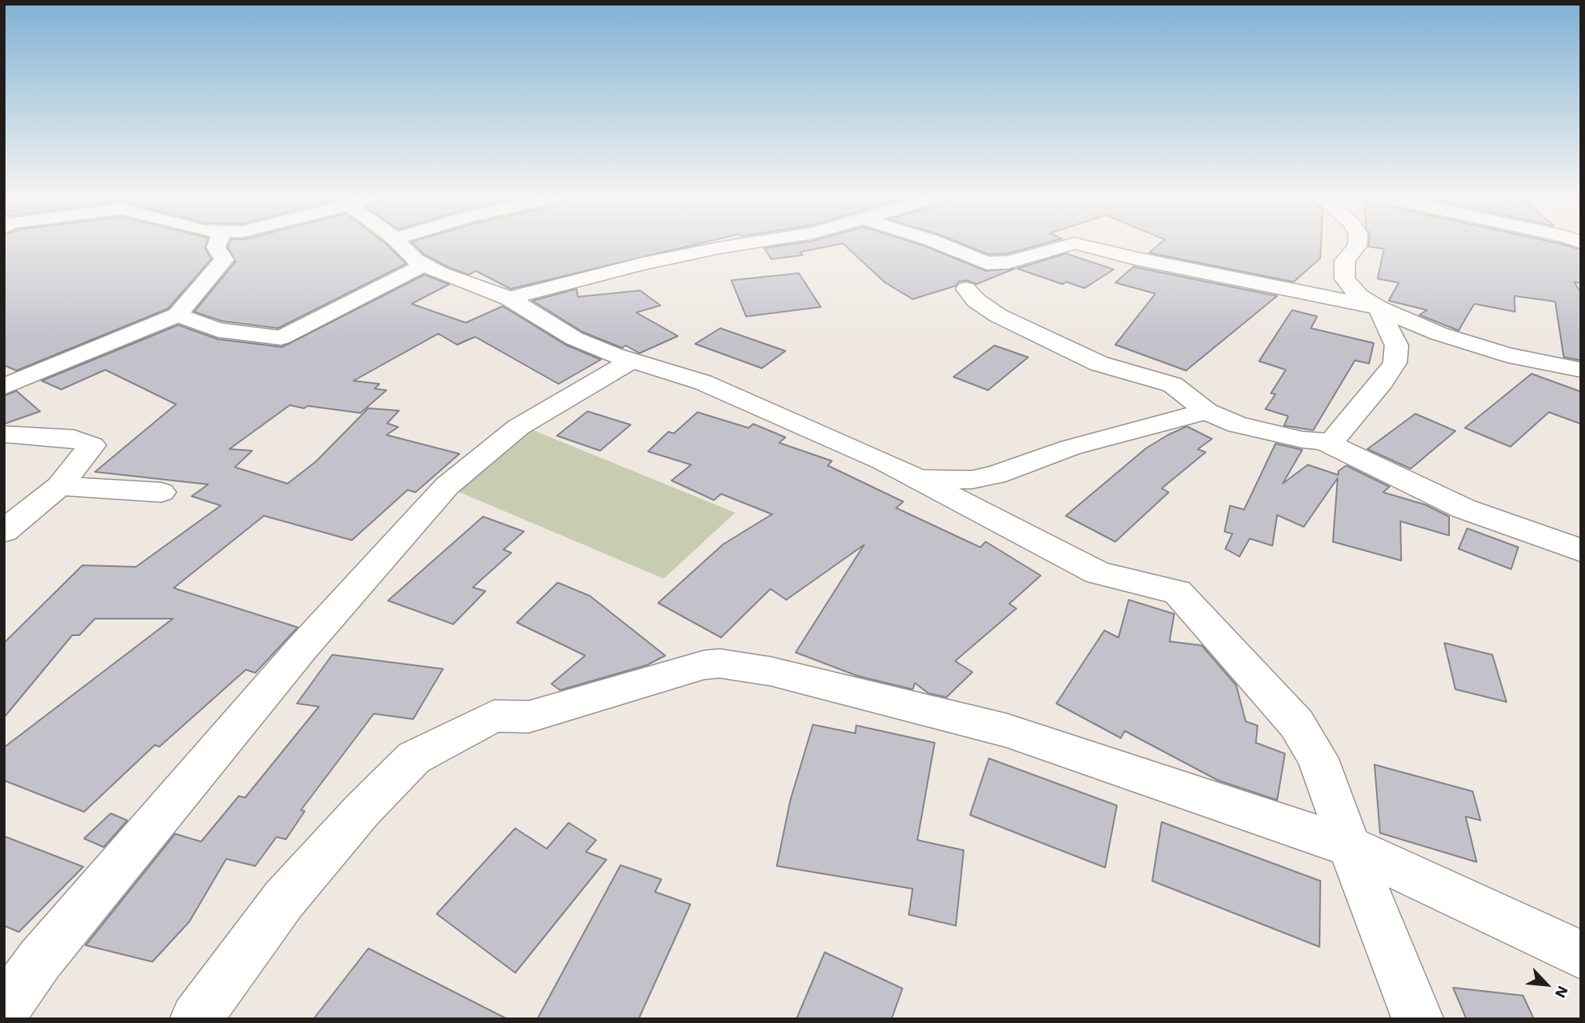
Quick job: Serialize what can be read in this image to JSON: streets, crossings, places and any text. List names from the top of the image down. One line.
{"north":"bottom right"}
